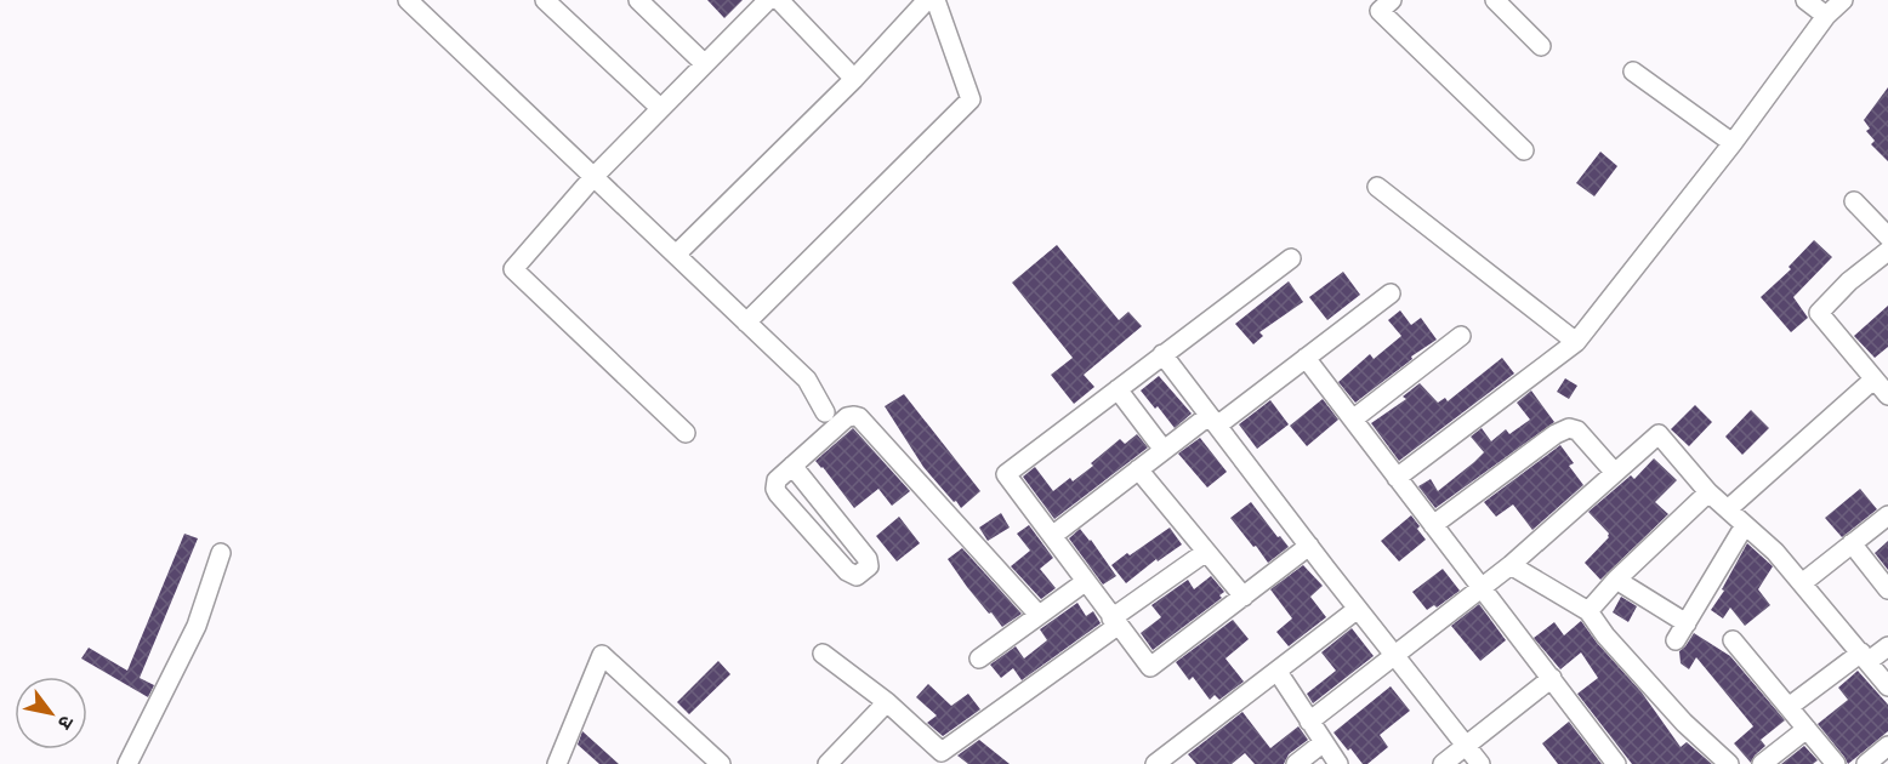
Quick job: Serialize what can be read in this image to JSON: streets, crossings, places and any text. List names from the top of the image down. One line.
{"north":"bottom right"}
